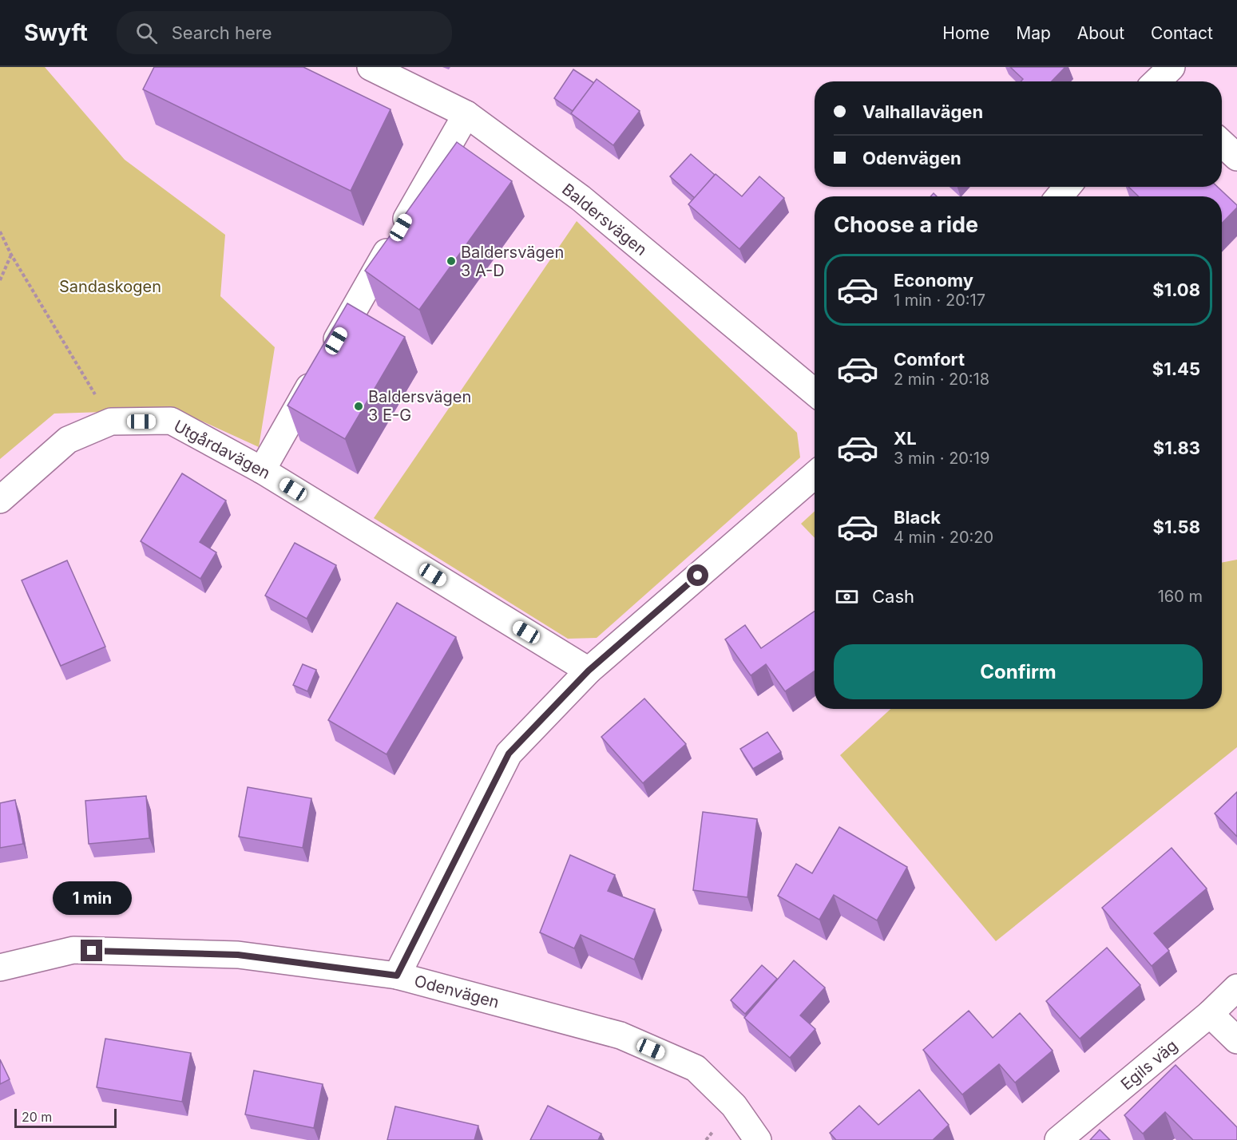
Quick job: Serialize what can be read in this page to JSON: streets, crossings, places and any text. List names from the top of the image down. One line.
{"streets":{"street":["Baldersvägen","Utgårdavägen","Odenvägen","Egils väg"]},"parks":["Sandaskogen"],"places":["Baldersvägen 3 A-D","Baldersvägen 3 E-G"],"scale_bar":"20 m","page":{"header":"Swyft","search":"Search here","nav":["Home","Map","About","Contact"],"banner":["Valhallavägen","Odenvägen"],"heading":"Choose a ride","list":[{"name":"Economy","note":"1 min · 20:17","value":"$1.08"},{"name":"Comfort","note":"2 min · 20:18","value":"$1.45"},{"name":"XL","note":"3 min · 20:19","value":"$1.83"},{"name":"Black","note":"4 min · 20:20","value":"$1.58"}],"pay":["Cash","160 m"],"buttons":"Confirm","bubble":"1 min","scale":"20 m"}}
